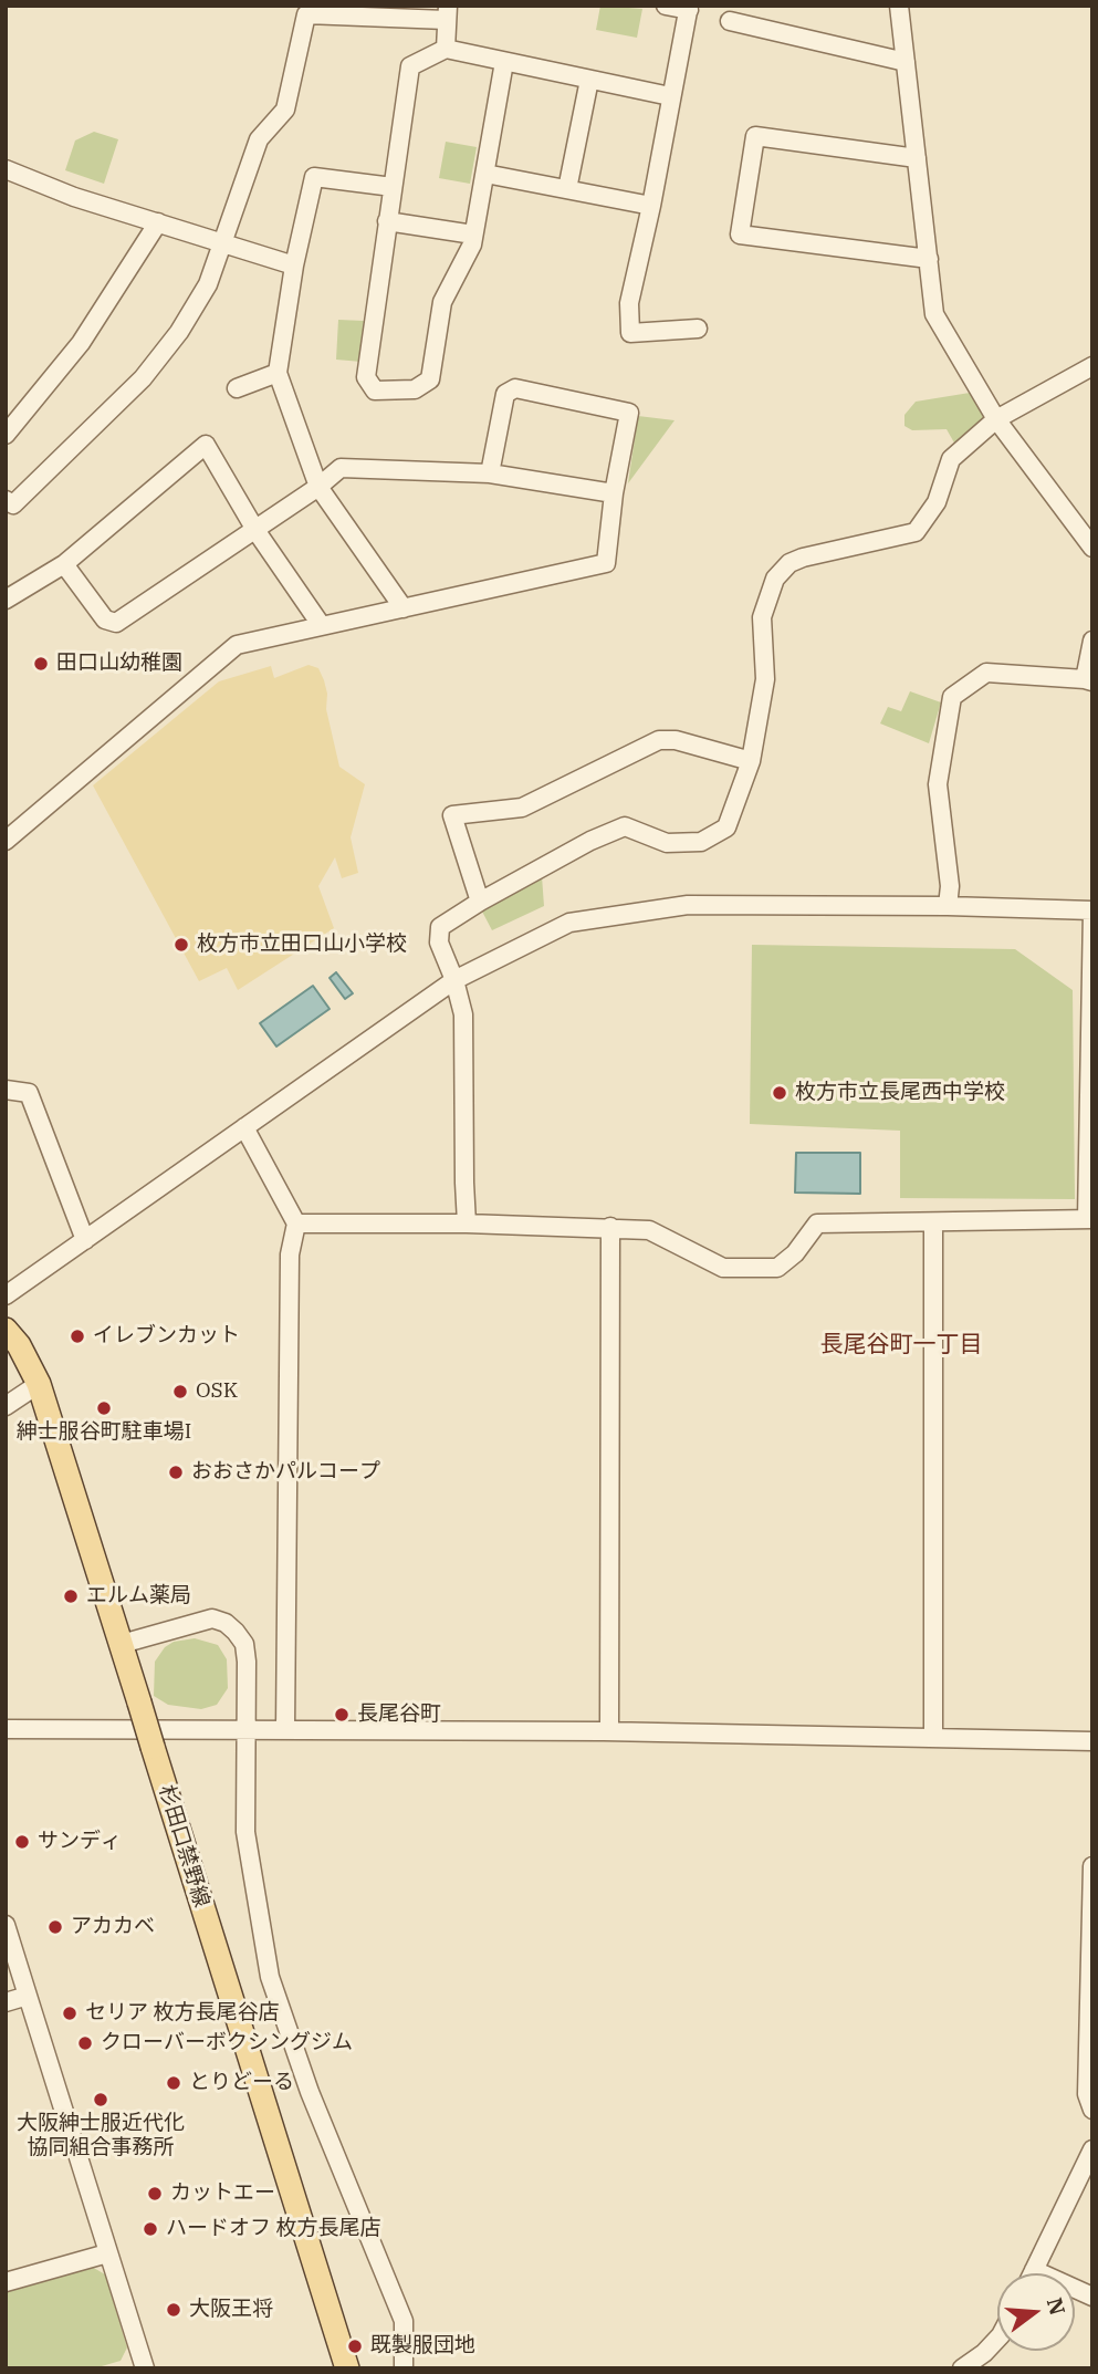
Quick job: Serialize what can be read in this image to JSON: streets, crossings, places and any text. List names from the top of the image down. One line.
{"streets":{"main road":["杉田口禁野線"]},"districts":["長尾谷町一丁目"],"places":["田口山幼稚園","枚方市立田口山小学校","枚方市立長尾西中学校","イレブンカット","OSK","紳士服谷町駐車場I","おおさかパルコープ","エルム薬局","長尾谷町","サンディ","アカカベ","セリア 枚方長尾谷店","クローバーボクシングジム","とりどーる","大阪紳士服近代化 協同組合事務所","カットエー","ハードオフ 枚方長尾店","大阪王将","既製服団地"],"north":"right"}
